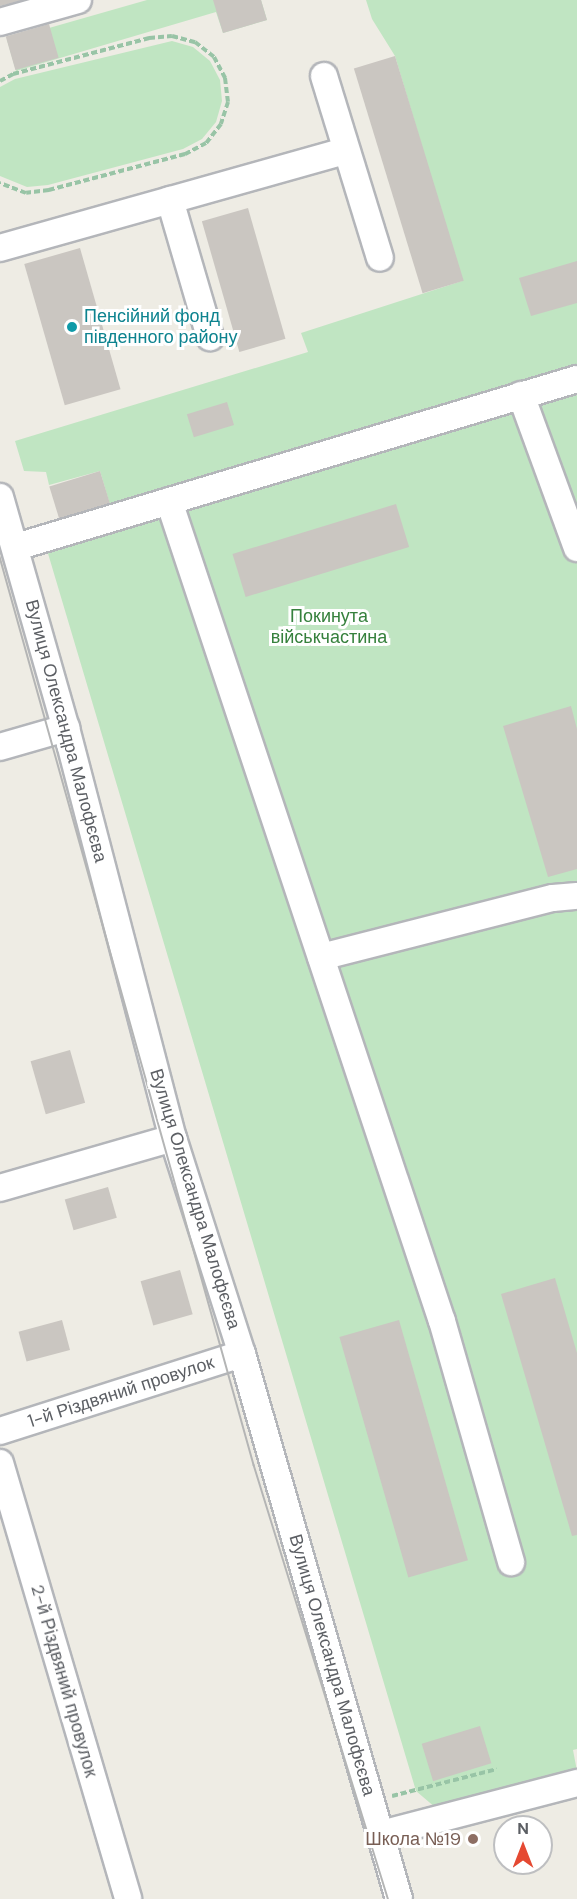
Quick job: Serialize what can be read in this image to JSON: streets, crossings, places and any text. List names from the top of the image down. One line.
{"streets":{"street":["Вулиця Олександра Малофєєва","1-й Різдвяний провулок","2-й Різдвяний провулок"]},"crossings":[["Вулиця Олександра Малофєєва","1-й Різдвяний провулок"]],"parks":["Покинута військчастина"],"places":["Пенсійний фонд південного району","Школа №19"],"north":"top"}
